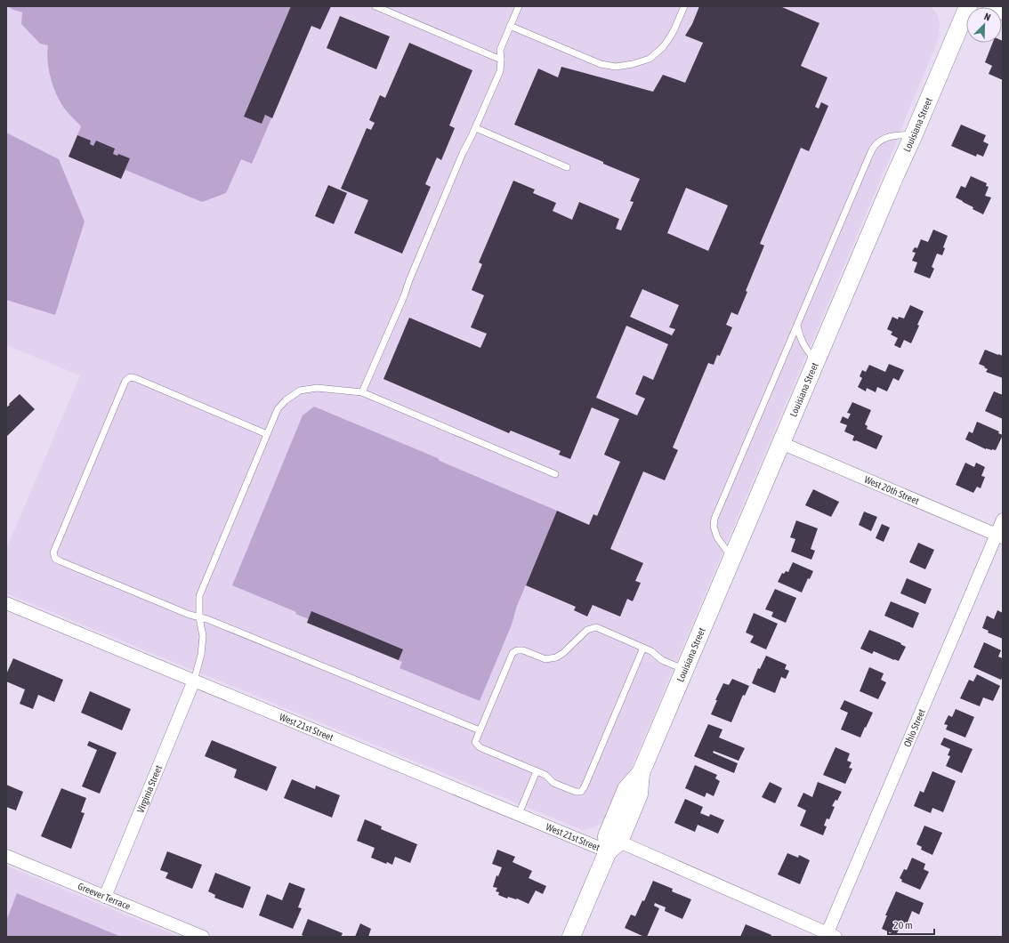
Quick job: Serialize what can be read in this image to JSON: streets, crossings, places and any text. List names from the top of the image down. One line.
{"streets":{"main road":["Louisiana Street"],"street":["West 20th Street","West 21st Street","Ohio Street","Virginia Street","Greever Terrace"]},"crossings":[["Louisiana Street","West 20th Street"],["Louisiana Street","West 21st Street"],["West 20th Street","Ohio Street"],["West 21st Street","Ohio Street"],["West 21st Street","Virginia Street"],["Virginia Street","Greever Terrace"]],"scale_bar":"20 m","north":"top right"}
